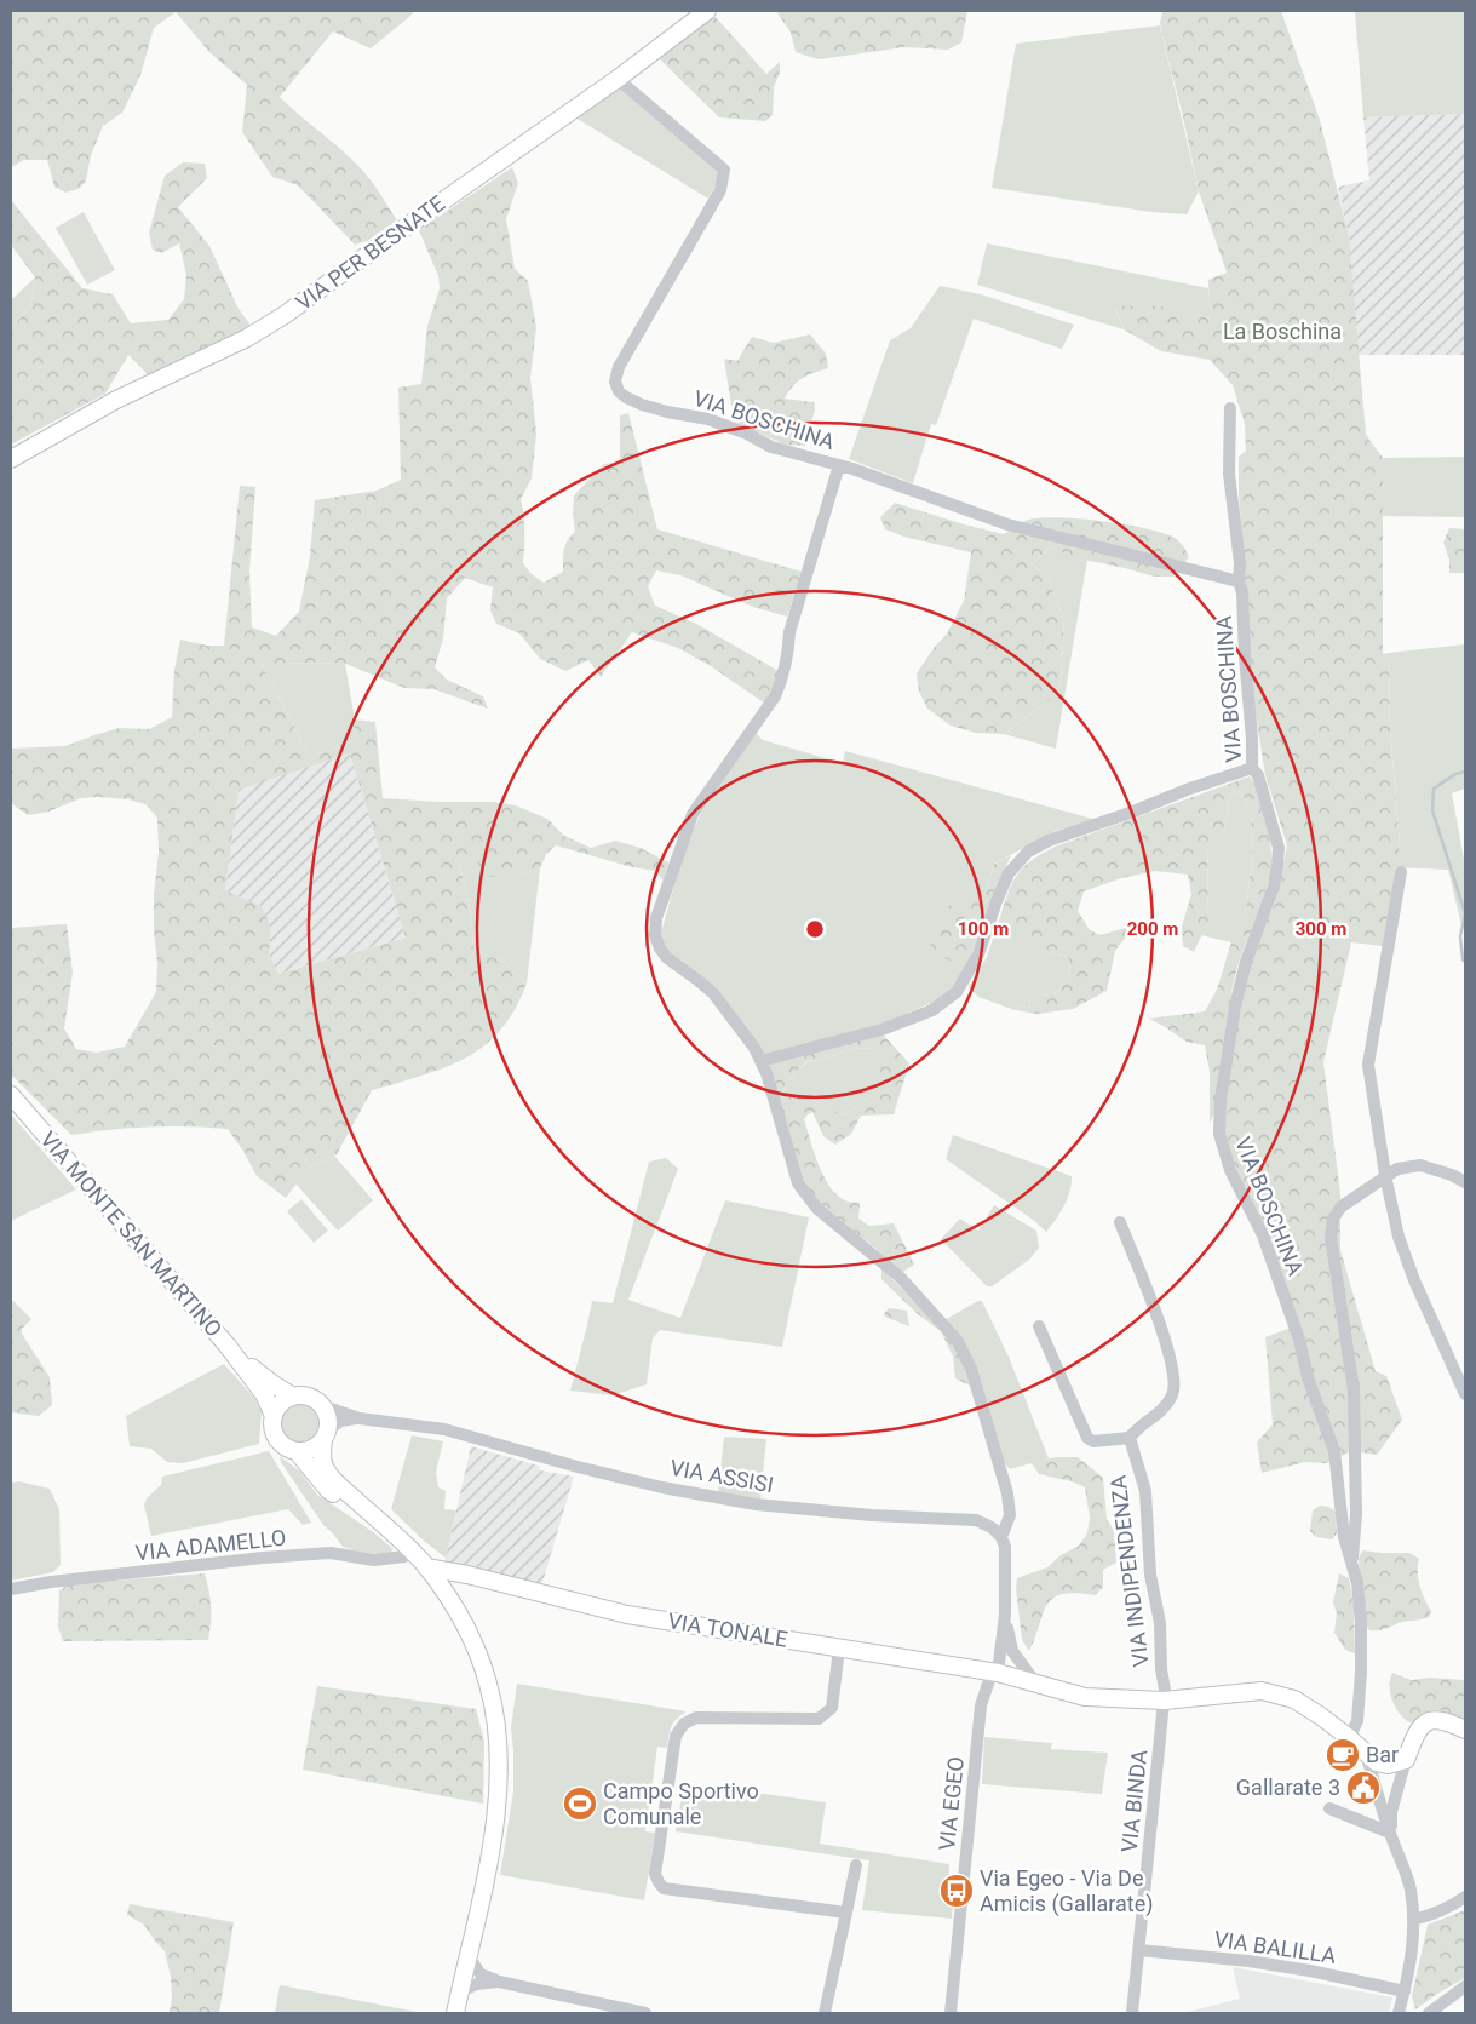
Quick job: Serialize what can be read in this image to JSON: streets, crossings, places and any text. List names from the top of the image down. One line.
{"streets":{"street":["VIA PER BESNATE","VIA BOSCHINA","VIA MONTE SAN MARTINO","VIA ASSISI","VIA ADAMELLO","VIA INDIPENDENZA","VIA TONALE","VIA BINDA","VIA EGEO","VIA BALILLA"]},"crossings":[["VIA PER BESNATE","VIA BOSCHINA"],["VIA BOSCHINA","VIA TONALE"],["VIA MONTE SAN MARTINO","VIA ASSISI"],["VIA MONTE SAN MARTINO","VIA ADAMELLO"],["VIA MONTE SAN MARTINO","VIA TONALE"],["VIA INDIPENDENZA","VIA TONALE"],["VIA INDIPENDENZA","VIA BINDA"],["VIA TONALE","VIA BINDA"],["VIA TONALE","VIA EGEO"],["VIA BINDA","VIA BALILLA"]],"parks":["La Boschina"],"places":{"cafe":["Bar"],"public building":["Gallarate 3"],"sports":["Campo Sportivo Comunale"],"bus stop":["Via Egeo - Via De Amicis (Gallarate)"]},"rings":["100 m","200 m","300 m"]}
